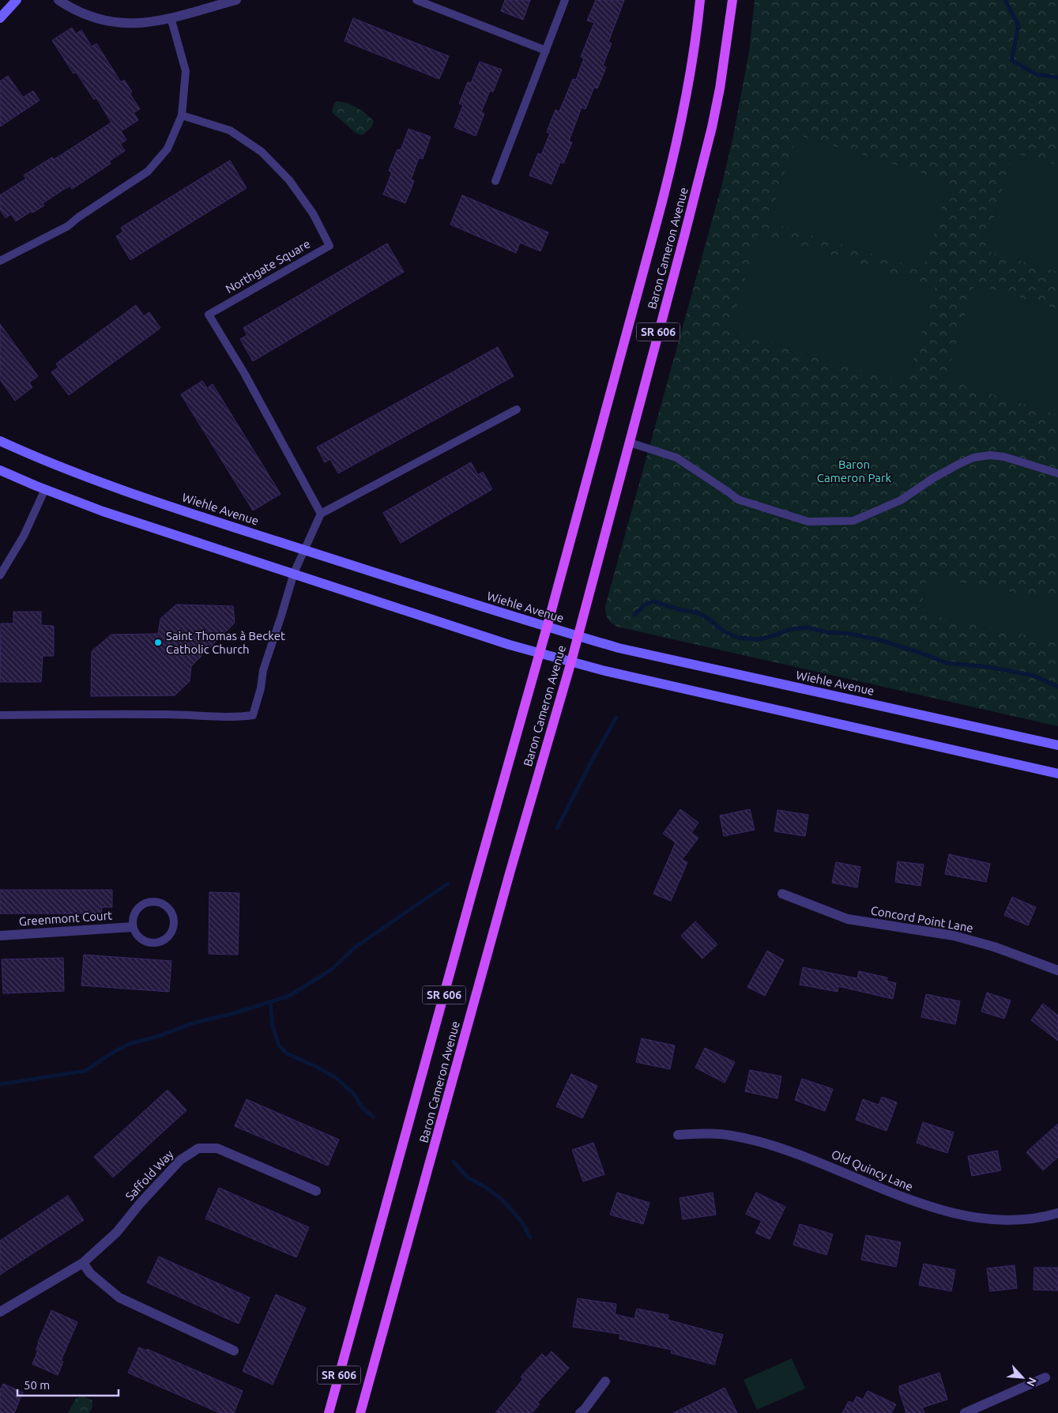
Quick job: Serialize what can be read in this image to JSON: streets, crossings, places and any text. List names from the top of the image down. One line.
{"streets":{"main road":["Baron Cameron Avenue","SR 606","Wiehle Avenue"],"street":["Greenmont Court","Concord Point Lane","Old Quincy Lane","Saffold Way"],"lane":["Northgate Square"]},"crossings":[["Baron Cameron Avenue","Wiehle Avenue"]],"parks":["Baron Cameron Park"],"places":["Saint Thomas à Becket Catholic Church"],"scale_bar":"50 m","north":"bottom right"}
